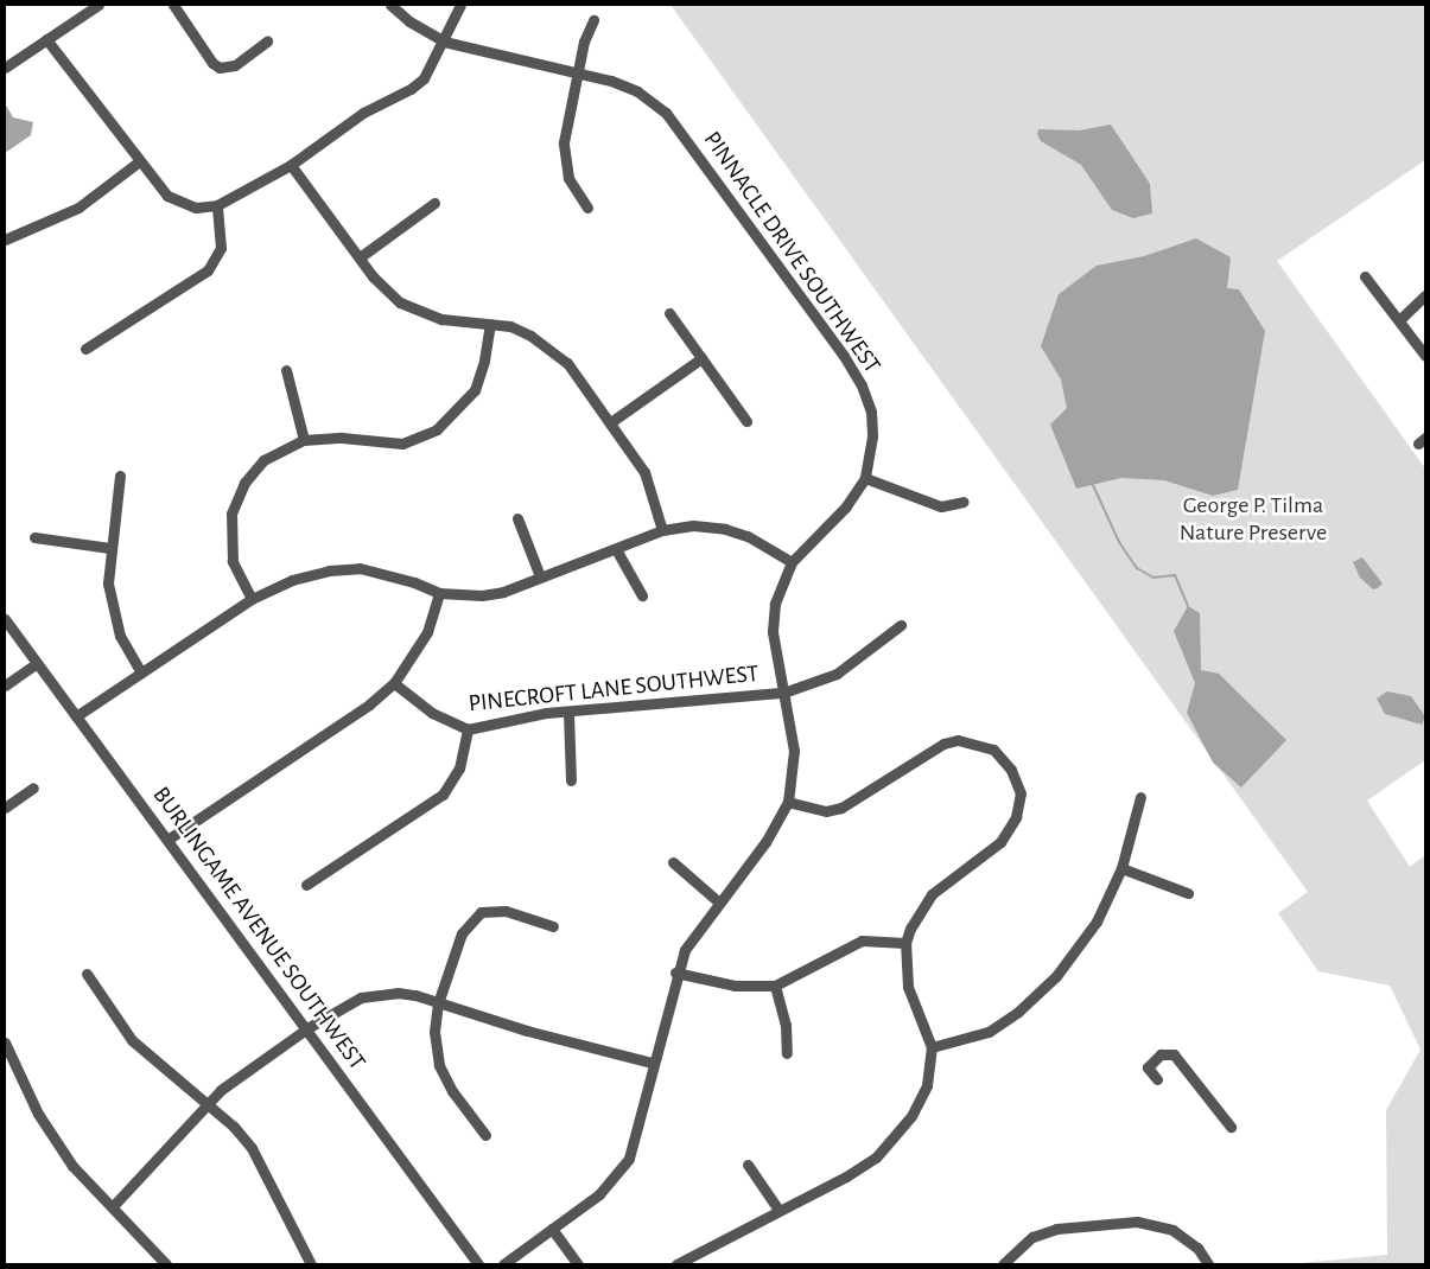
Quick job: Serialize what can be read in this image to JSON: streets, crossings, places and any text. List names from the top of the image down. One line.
{"streets":{"street":["PINNACLE DRIVE SOUTHWEST","PINECROFT LANE SOUTHWEST","BURLINGAME AVENUE SOUTHWEST"]},"crossings":[["PINNACLE DRIVE SOUTHWEST","PINECROFT LANE SOUTHWEST"]],"parks":["George P. Tilma Nature Preserve"]}
